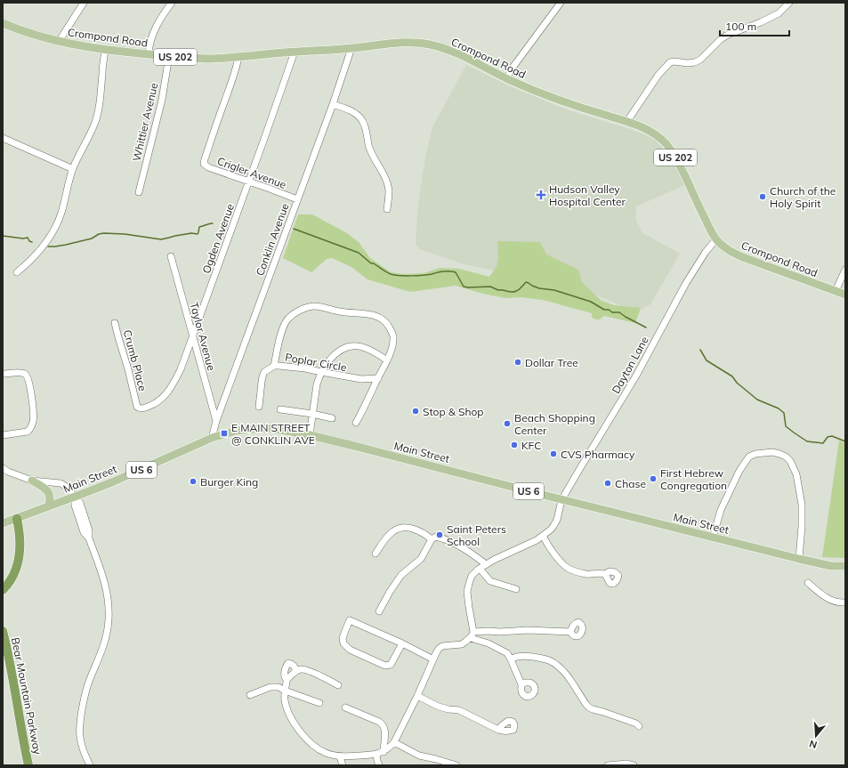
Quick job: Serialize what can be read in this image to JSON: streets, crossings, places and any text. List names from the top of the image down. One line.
{"streets":{"highway":["Bear Mountain Parkway"],"main road":["Crompond Road","US 202","Main Street","US 6"],"street":["Whittier Avenue","Crigler Avenue","Ogden Avenue","Conklin Avenue","Taylor Avenue","Crumb Place","Poplar Circle","Dayton Lane"]},"crossings":[["Crompond Road","Whittier Avenue"],["Crompond Road","Crigler Avenue"],["Crompond Road","Ogden Avenue"],["Crompond Road","Conklin Avenue"],["Crompond Road","Dayton Lane"],["Crigler Avenue","Ogden Avenue"],["Crigler Avenue","Conklin Avenue"],["Ogden Avenue","Taylor Avenue"],["Ogden Avenue","Crumb Place"],["Conklin Avenue","Taylor Avenue"],["Conklin Avenue","Main Street"],["Dayton Lane","Main Street"]],"places":{"health":["Hudson Valley Hospital Center"],"other":["Church of the Holy Spirit","Dollar Tree","Stop & Shop","Beach Shopping Center","KFC","CVS Pharmacy","First Hebrew Congregation","Burger King","Chase","Saint Peters School"],"transit":["E MAIN STREET @ CONKLIN AVE"]},"scale_bar":"100 m","north":"bottom"}
